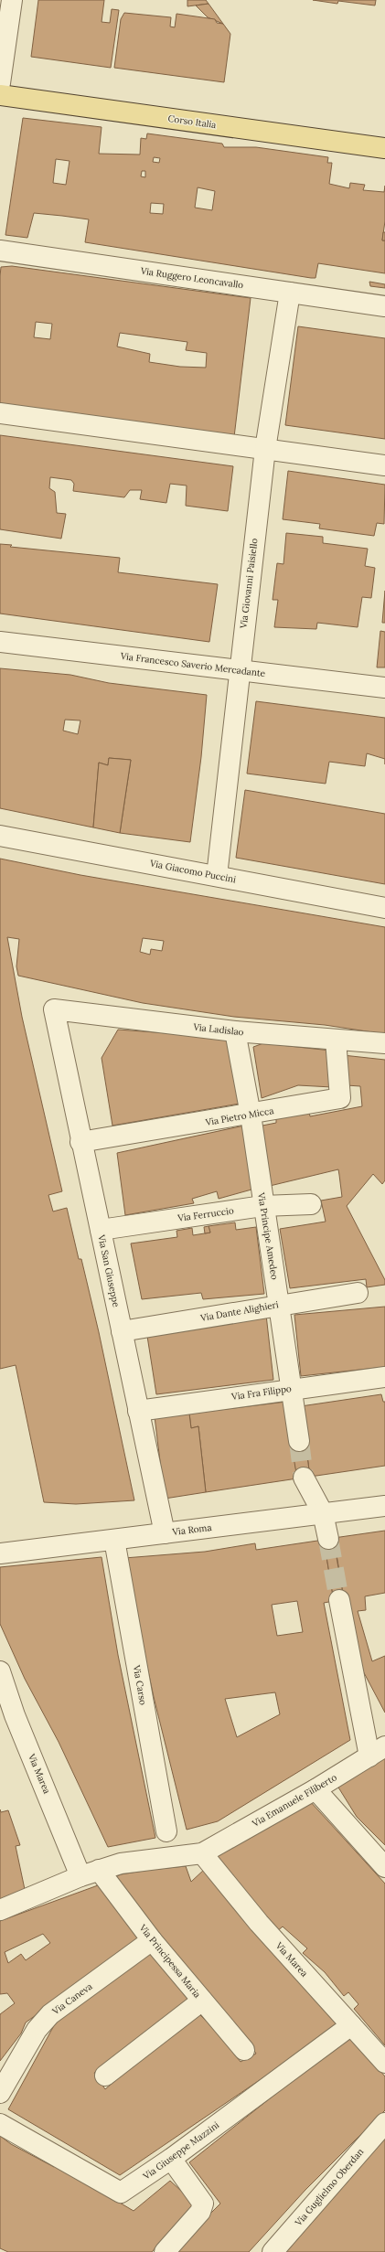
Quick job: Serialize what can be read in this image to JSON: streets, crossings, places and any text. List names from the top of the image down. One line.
{"streets":{"main road":["Corso Italia"],"street":["Via Ruggero Leoncavallo","Via Giovanni Paisiello","Via Francesco Saverio Mercadante","Via Giacomo Puccini","Via Ladislao","Via Pietro Micca","Via Ferruccio","Via Principe Amedeo","Via San Giuseppe","Via Dante Alighieri","Via Fra Filippo","Via Roma","Via Carso","Via Marea","Via Emanuele Filiberto","Via Principessa Maria","Via Caneva","Via Giuseppe Mazzini","Via Guglielmo Oberdan"]},"crossings":[["Via Ruggero Leoncavallo","Via Giovanni Paisiello"],["Via Giovanni Paisiello","Via Francesco Saverio Mercadante"],["Via Giovanni Paisiello","Via Giacomo Puccini"],["Via Ladislao","Via Pietro Micca"],["Via Ladislao","Via Principe Amedeo"],["Via Ladislao","Via San Giuseppe"],["Via Pietro Micca","Via Principe Amedeo"],["Via Pietro Micca","Via San Giuseppe"],["Via Ferruccio","Via Principe Amedeo"],["Via Ferruccio","Via San Giuseppe"],["Via Principe Amedeo","Via Dante Alighieri"],["Via Principe Amedeo","Via Fra Filippo"],["Via San Giuseppe","Via Dante Alighieri"],["Via San Giuseppe","Via Fra Filippo"],["Via San Giuseppe","Via Roma"],["Via Roma","Via Carso"],["Via Marea","Via Emanuele Filiberto"],["Via Marea","Via Principessa Maria"],["Via Marea","Via Giuseppe Mazzini"],["Via Principessa Maria","Via Caneva"]]}
